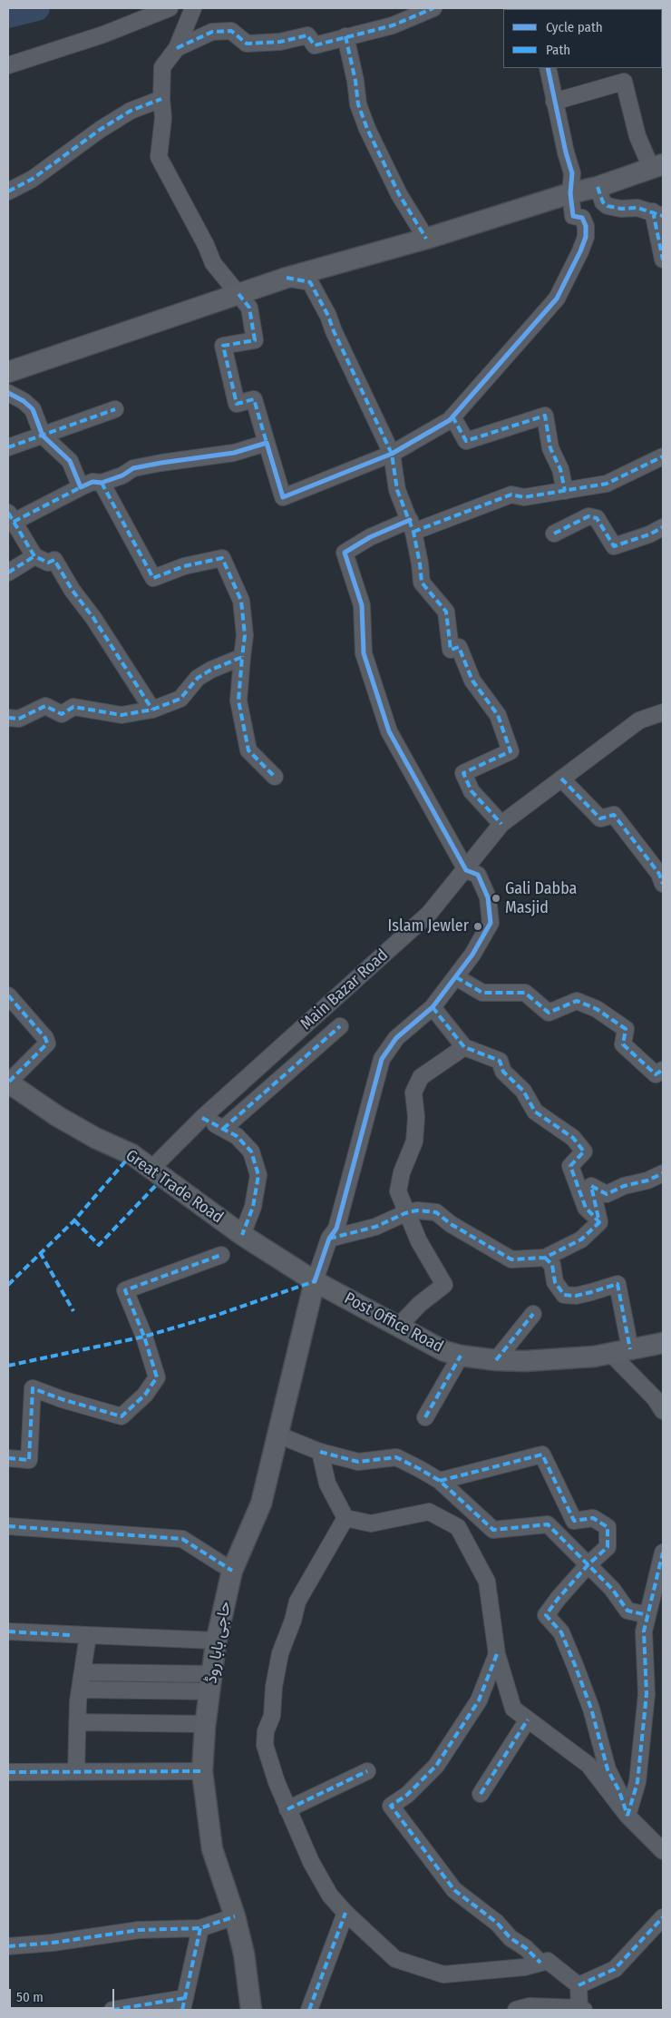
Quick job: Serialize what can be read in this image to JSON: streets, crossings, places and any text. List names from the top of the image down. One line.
{"streets":{"main road":["Great Trade Road","Post Office Road","حاجی بابا روڈ"],"street":["Main Bazar Road"]},"crossings":[["Main Bazar Road","Great Trade Road"],["Great Trade Road","Post Office Road"],["Great Trade Road","حاجی بابا روڈ"],["Post Office Road","حاجی بابا روڈ"]],"places":["Gali Dabba Masjid","Islam Jewler"],"legend":["Cycle path","Path"],"scale_bar":"50 m"}
